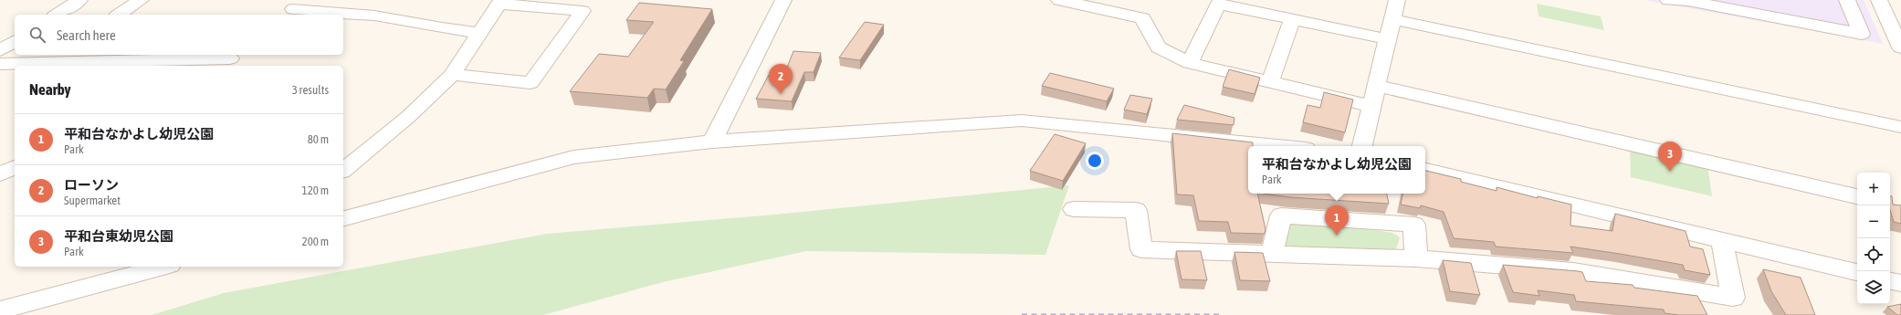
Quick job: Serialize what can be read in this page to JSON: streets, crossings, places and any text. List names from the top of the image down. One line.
{"page":{"search":"Search here","pins":["2","3","1"],"heading":["Nearby","3 results"],"list":[{"mark":"1","name":"平和台なかよし幼児公園","note":"Park","value":"80 m"},{"mark":"2","name":"ローソン","note":"Supermarket","value":"120 m"},{"mark":"3","name":"平和台東幼児公園","note":"Park","value":"200 m"}],"popup":["平和台なかよし幼児公園","Park"],"map_buttons":["+","−"]}}
